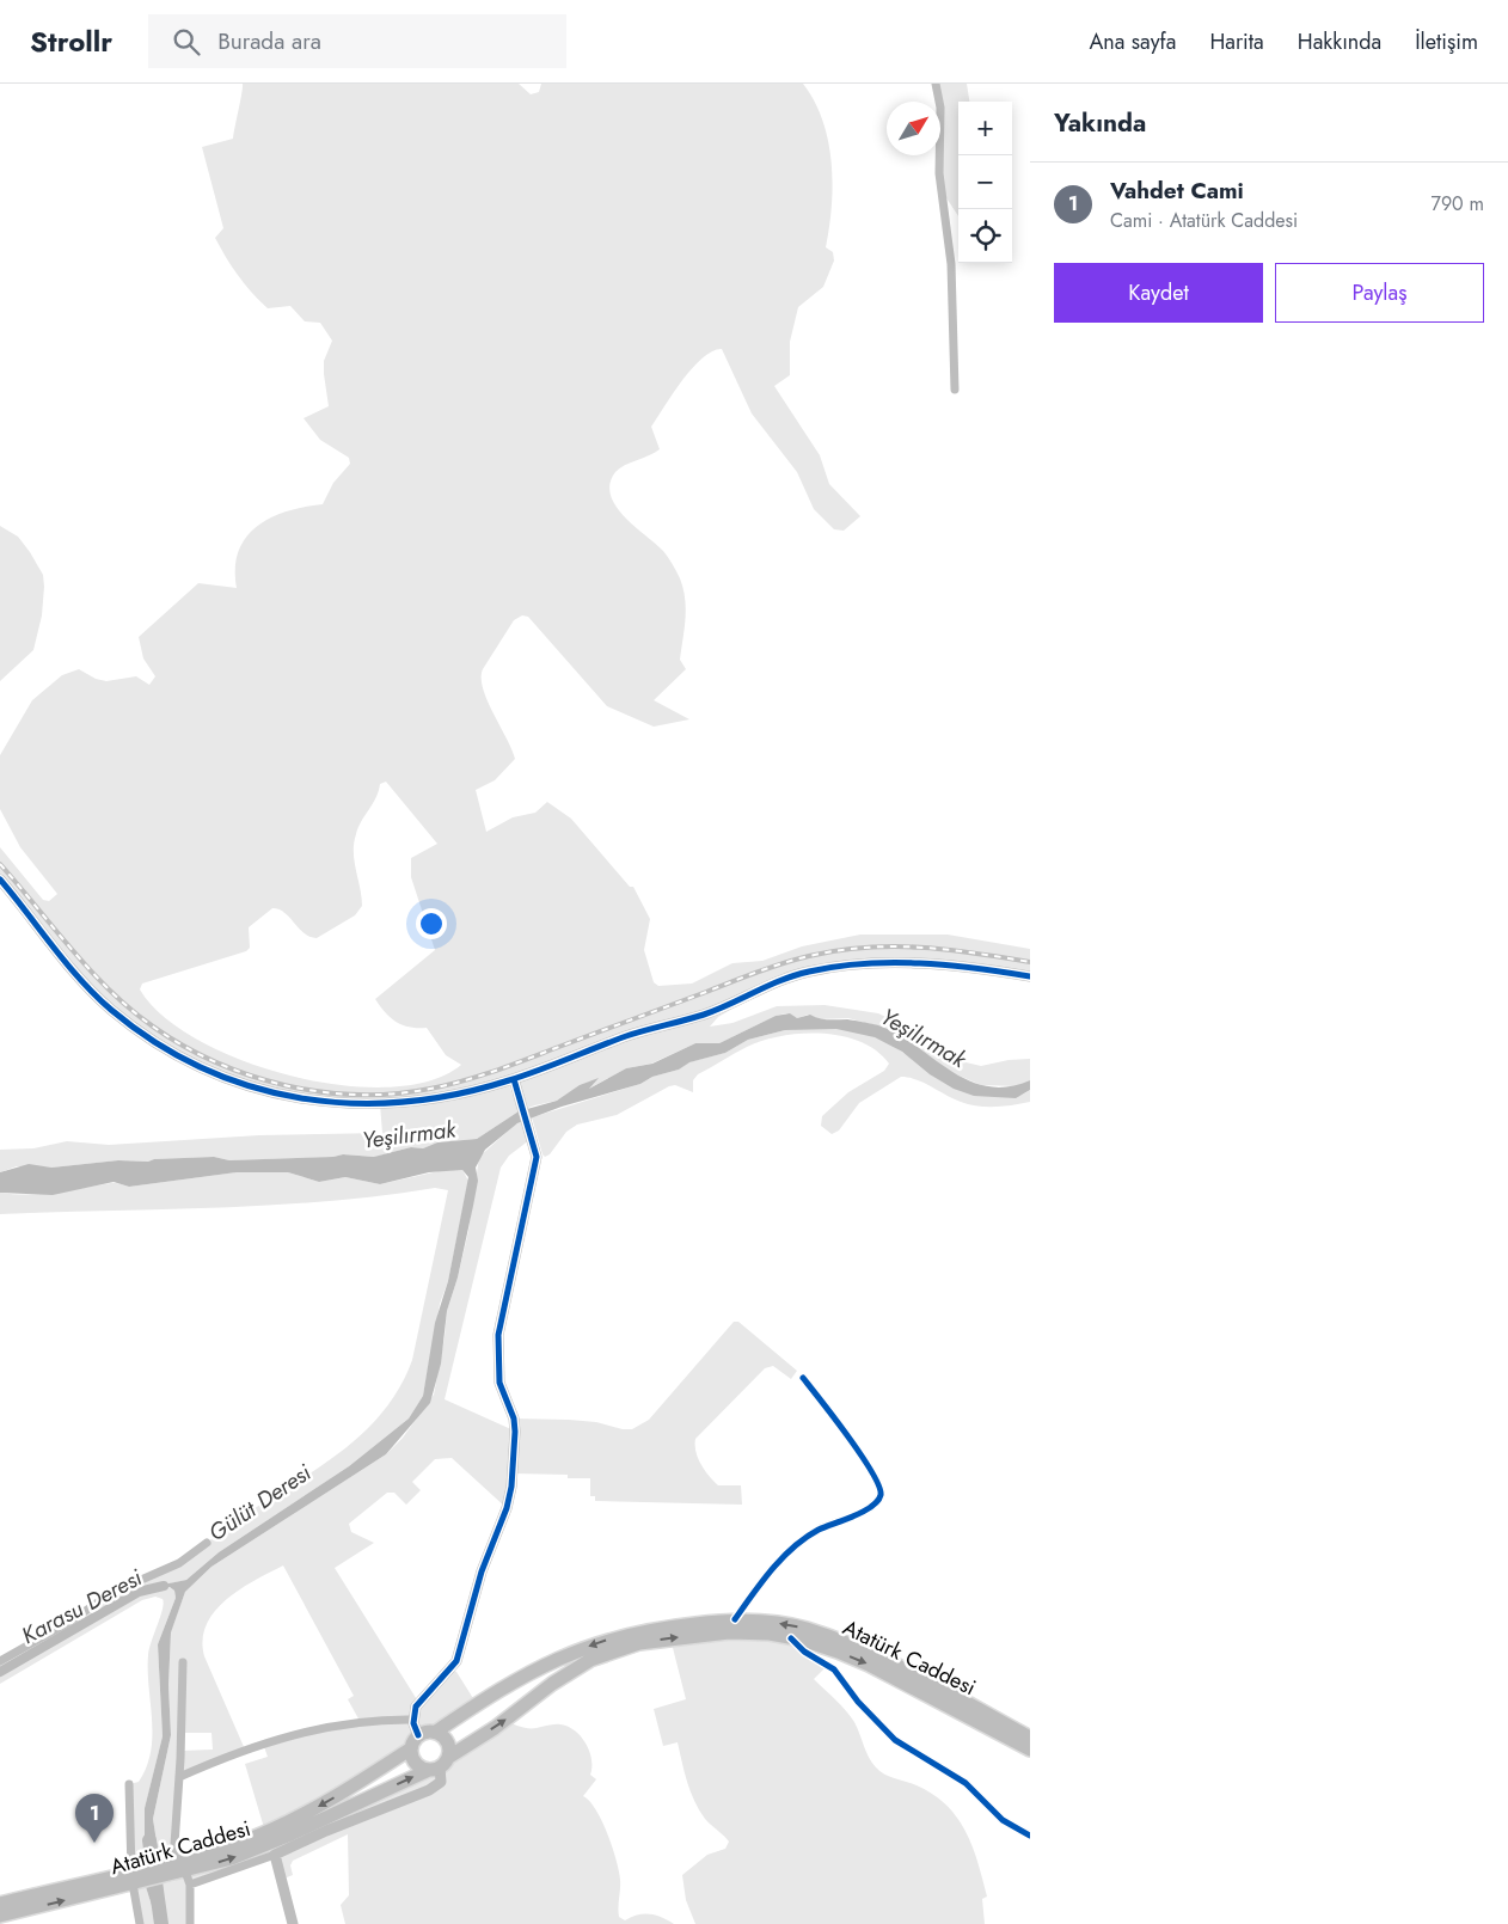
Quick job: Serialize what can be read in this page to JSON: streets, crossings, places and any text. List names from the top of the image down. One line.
{"streets":{"highway":["Atatürk Caddesi"]},"water":["Yeşilırmak","Gülüt Deresi","Karasu Deresi"],"north":"top right","page":{"header":"Strollr","search":"Burada ara","nav":["Ana sayfa","Harita","Hakkında","İletişim"],"heading":"Yakında","map_buttons":["+","−"],"list":[{"mark":"1","name":"Vahdet Cami","note":"Cami · Atatürk Caddesi","value":"790 m"}],"buttons":["Kaydet","Paylaş"],"pins":"1"}}
